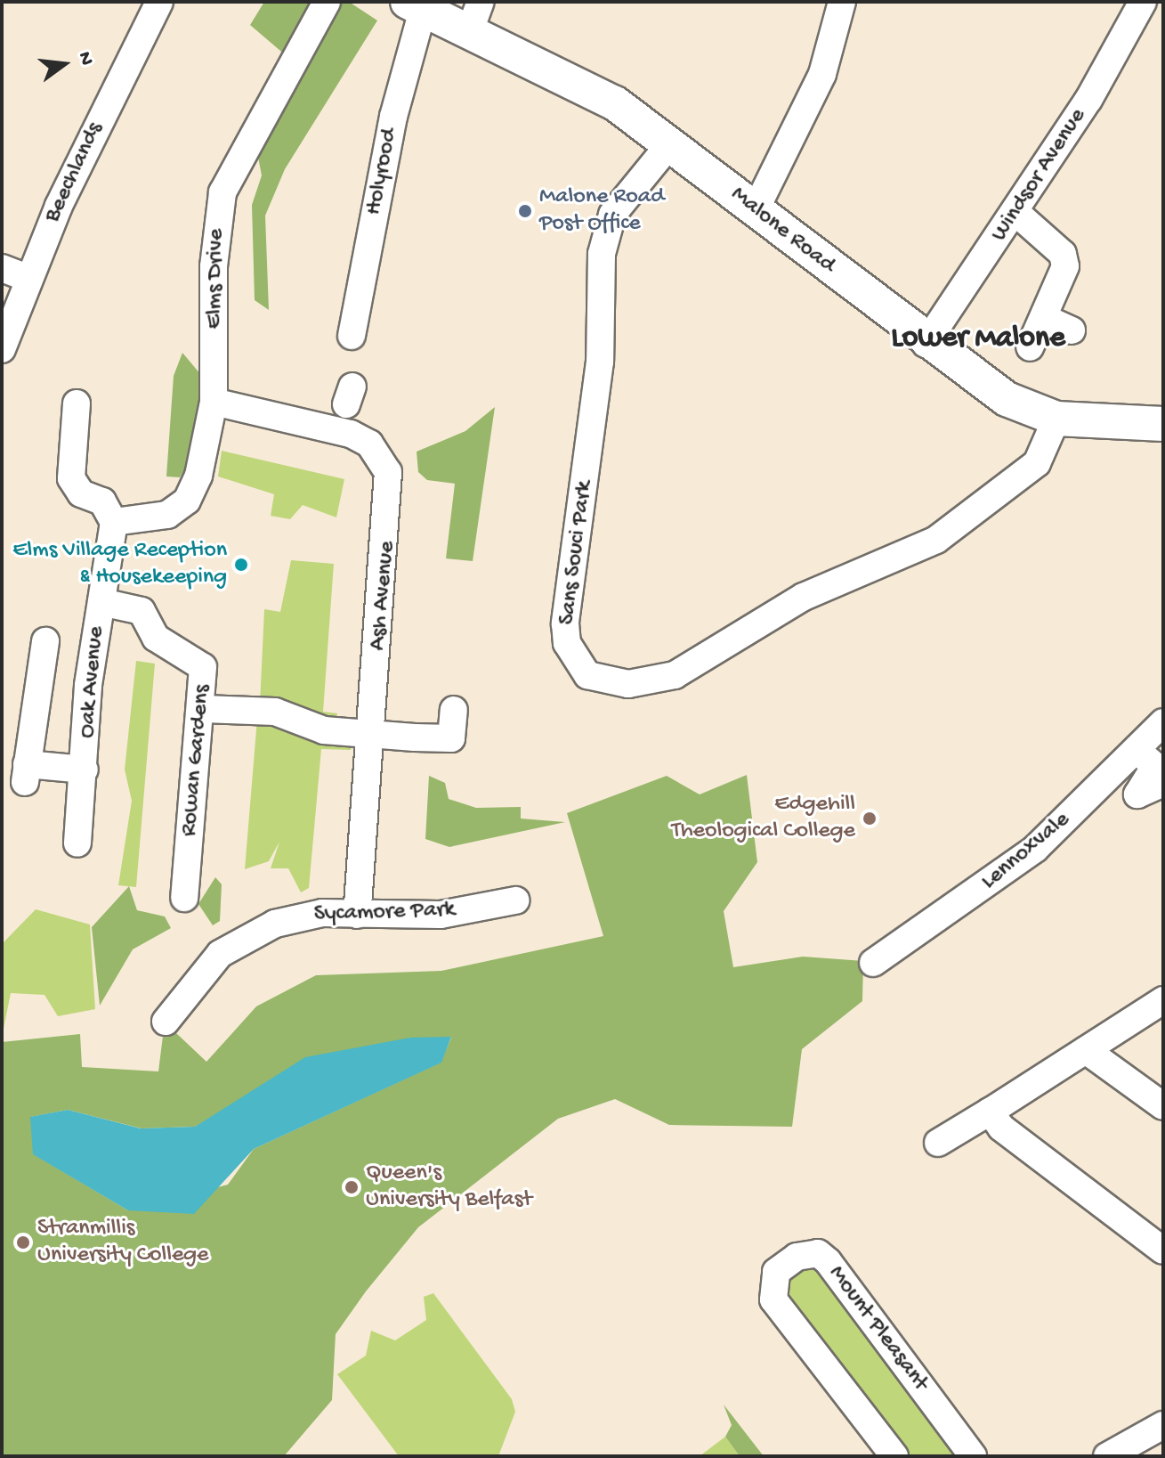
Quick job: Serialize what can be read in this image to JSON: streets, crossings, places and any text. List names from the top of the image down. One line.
{"streets":{"main road":["Malone Road"],"street":["Holyrood","Beechlands","Windsor Avenue","Elms Drive","Sans Souci Park","Ash Avenue","Oak Avenue","Rowan Gardens","Lennoxvale","Sycamore Park","Mount Pleasant"]},"crossings":[["Holyrood","Malone Road"],["Windsor Avenue","Malone Road"],["Malone Road","Sans Souci Park"],["Elms Drive","Ash Avenue"],["Elms Drive","Oak Avenue"],["Ash Avenue","Sycamore Park"],["Oak Avenue","Rowan Gardens"]],"districts":["Lower Malone"],"places":["Malone Road Post Office","Elms Village Reception & Housekeeping","Edgehill Theological College","Queen's University Belfast","Stranmillis University College"],"north":"right"}
